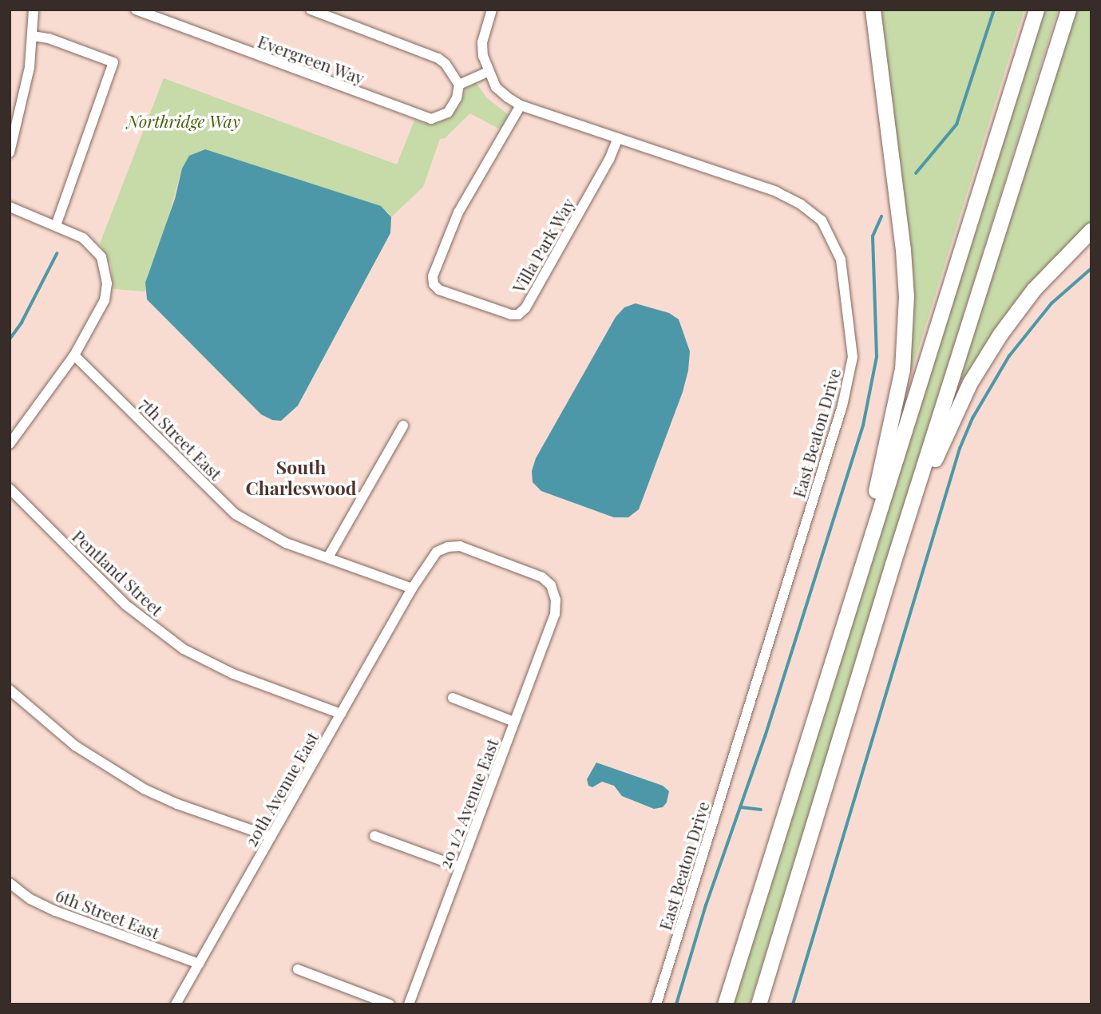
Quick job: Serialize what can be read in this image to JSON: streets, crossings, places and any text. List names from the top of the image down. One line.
{"streets":{"street":["Evergreen Way","Villa Park Way","East Beaton Drive","7th Street East","Pentland Street","20th Avenue East","20 1/2 Avenue East","6th Street East"]},"crossings":[["Villa Park Way","East Beaton Drive"],["7th Street East","20th Avenue East"],["7th Street East","20 1/2 Avenue East"],["Pentland Street","20th Avenue East"],["20th Avenue East","20 1/2 Avenue East"],["20th Avenue East","6th Street East"]],"districts":["South Charleswood"],"parks":["Northridge Way"]}
